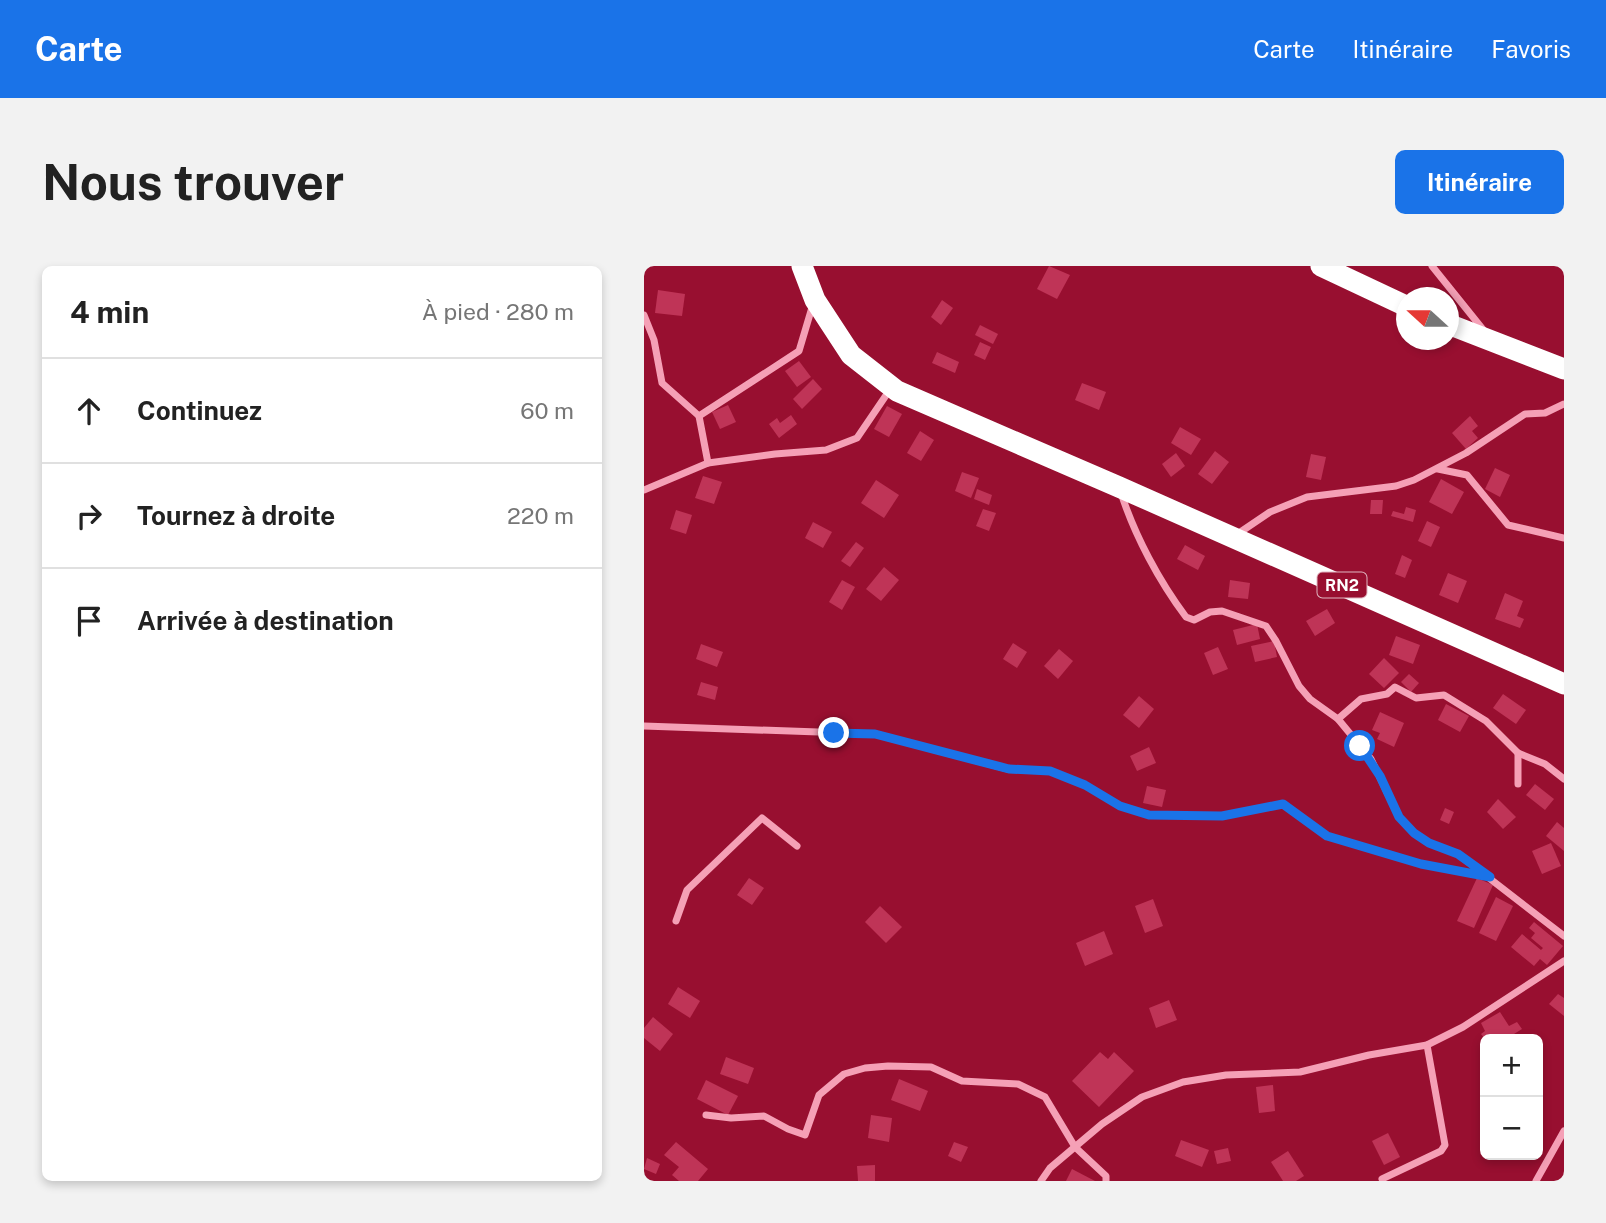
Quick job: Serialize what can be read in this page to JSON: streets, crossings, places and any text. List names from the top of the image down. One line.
{"streets":{"highway":["RN2"]},"north":"left","page":{"header":"Carte","nav":["Carte","Itinéraire","Favoris"],"buttons":"Itinéraire","title":"Nous trouver","heading":["4 min","À pied · 280 m"],"list":[["Continuez","60 m"],["Tournez à droite","220 m"],"Arrivée à destination"],"map_buttons":["+","−"]}}
